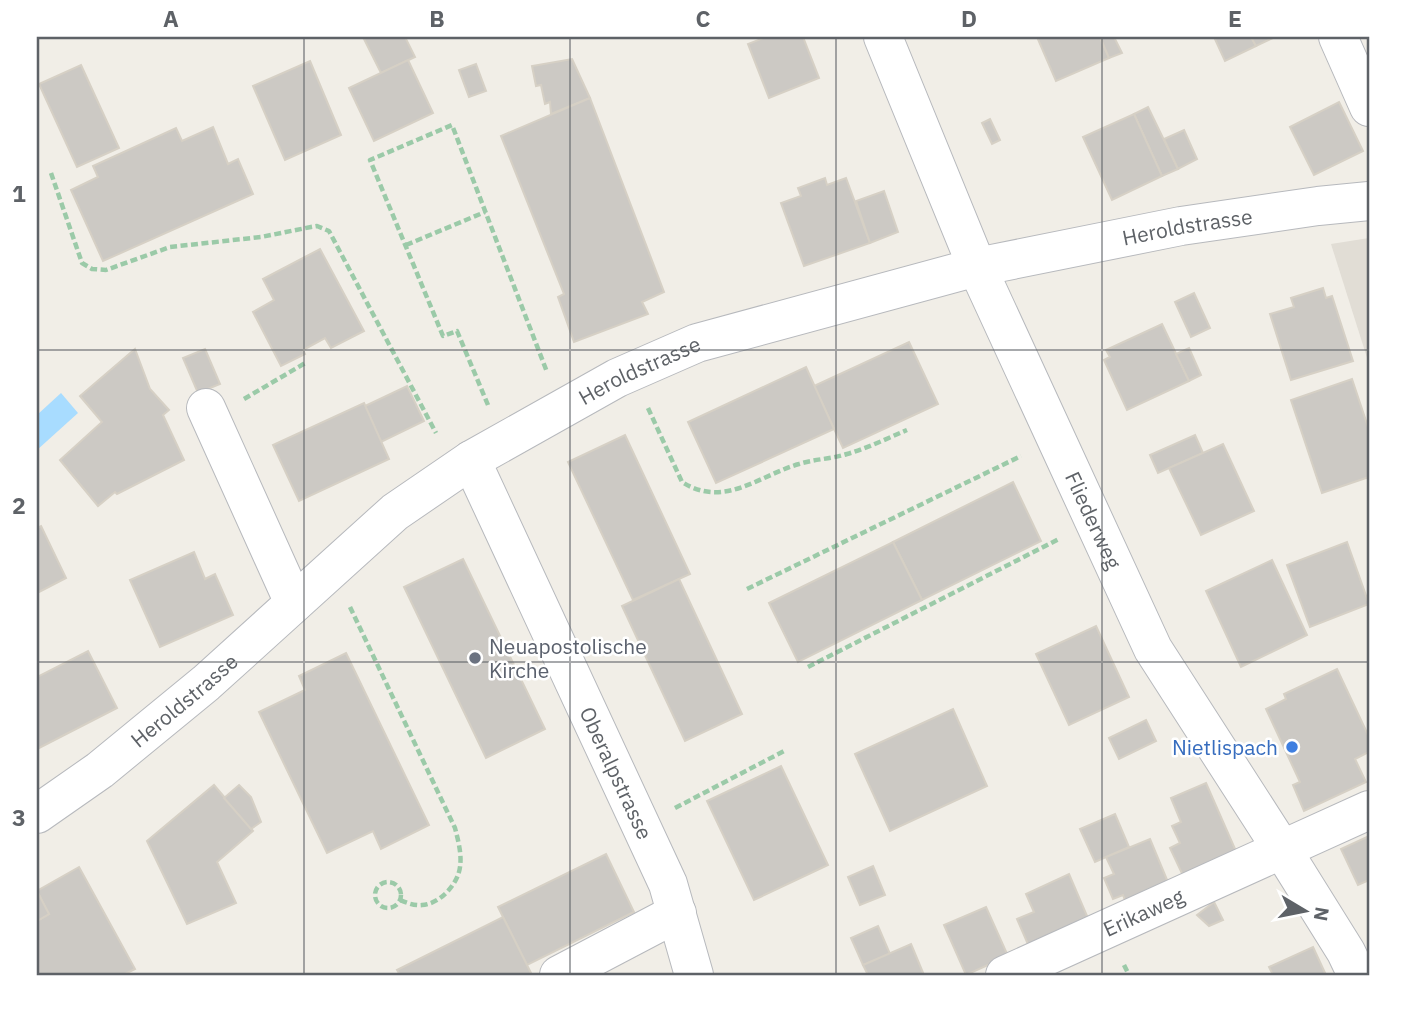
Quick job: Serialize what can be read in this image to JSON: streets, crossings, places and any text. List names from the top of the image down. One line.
{"streets":{"street":["Heroldstrasse","Fliederweg","Oberalpstrasse","Erikaweg"]},"crossings":[["Heroldstrasse","Fliederweg"],["Heroldstrasse","Oberalpstrasse"],["Fliederweg","Erikaweg"]],"places":["Neuapostolische Kirche","Nietlispach"],"north":"right","grid":{"columns":["A","B","C","D","E"],"rows":["1","2","3"]}}
